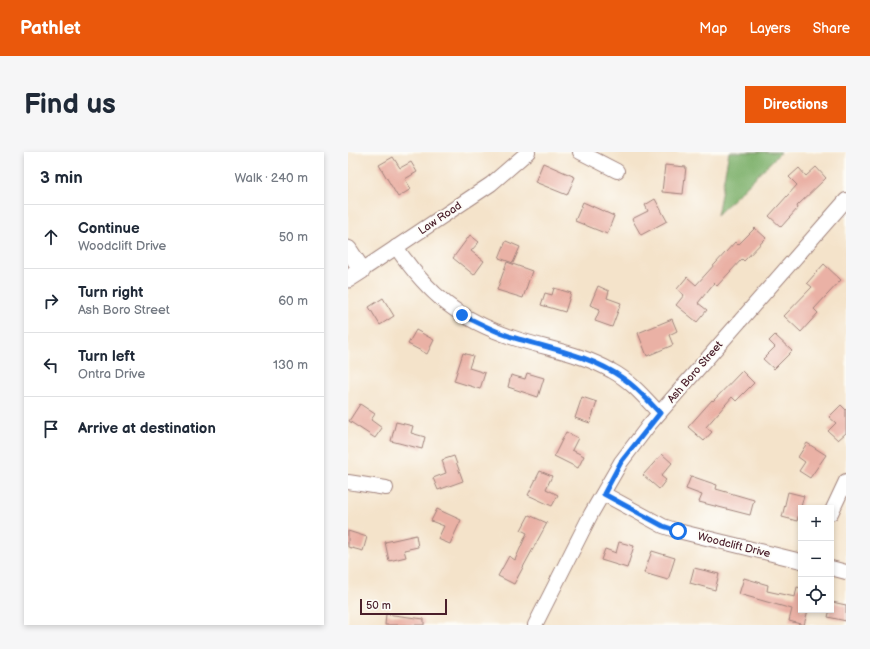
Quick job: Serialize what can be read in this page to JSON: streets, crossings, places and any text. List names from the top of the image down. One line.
{"streets":{"street":["Law Road","Ash Boro Street","Woodclift Drive"]},"crossings":[["Ash Boro Street","Woodclift Drive"]],"scale_bar":"50 m","page":{"header":"Pathlet","nav":["Map","Layers","Share"],"buttons":"Directions","title":"Find us","heading":["3 min","Walk · 240 m"],"list":[["Continue","Woodclift Drive","50 m"],["Turn right","Ash Boro Street","60 m"],["Turn left","Ontra Drive","130 m"],"Arrive at destination"],"map_buttons":["+","−"],"scale":"50 m"}}
